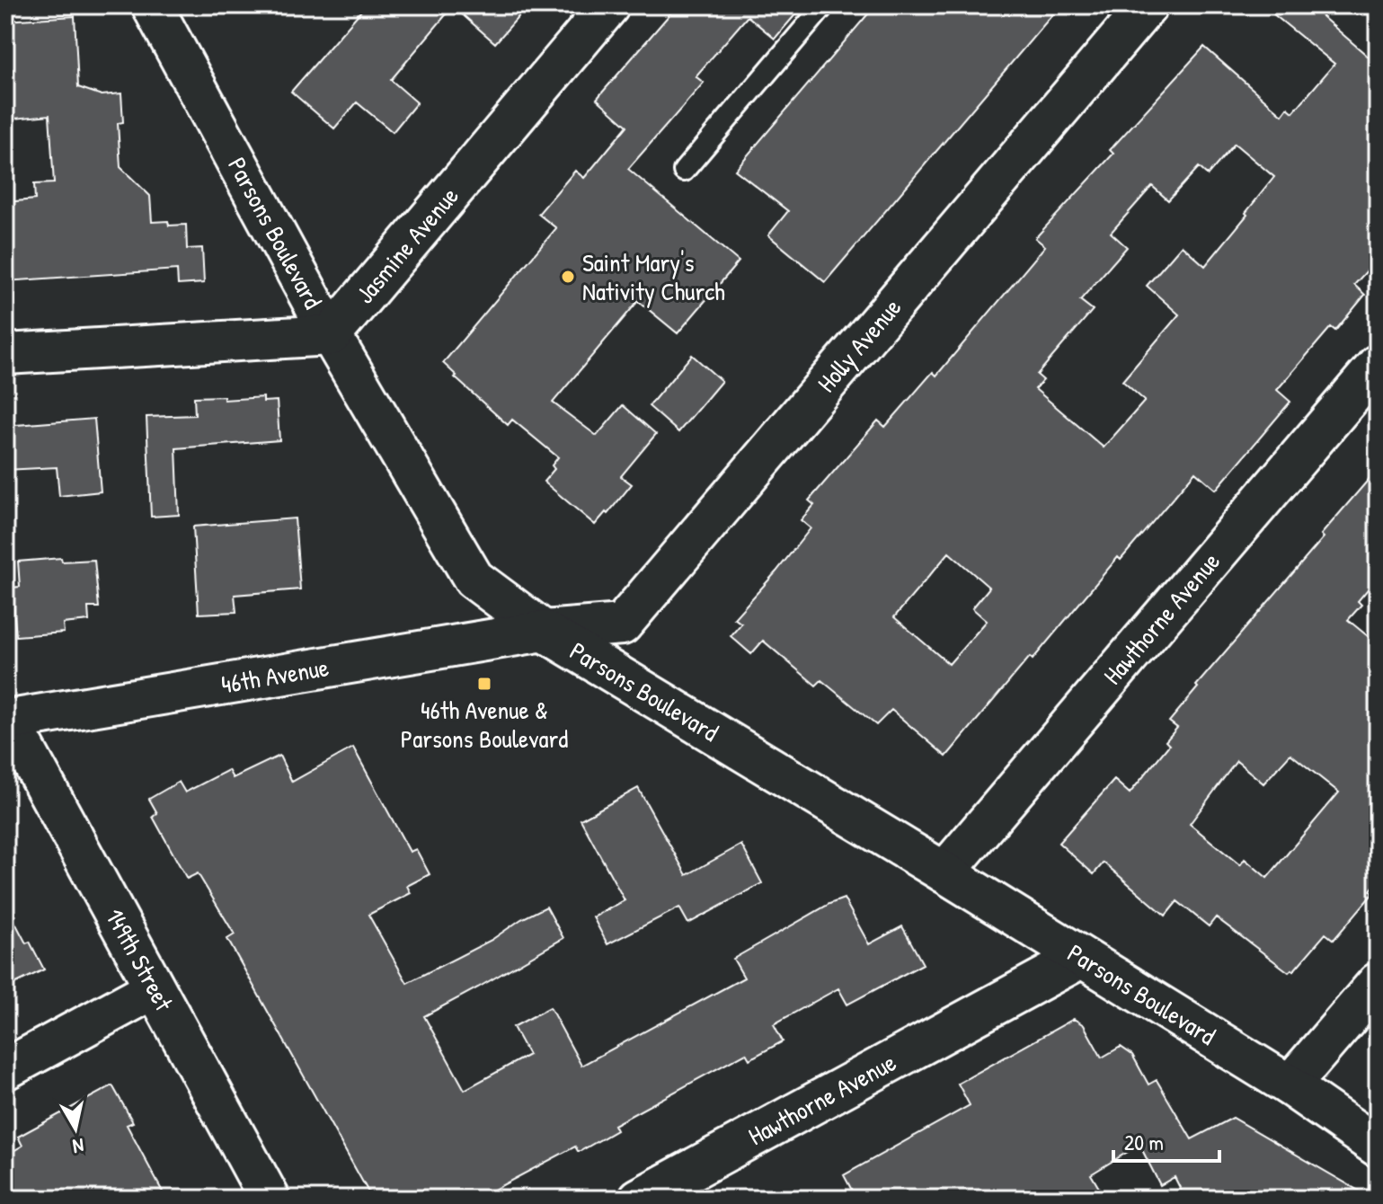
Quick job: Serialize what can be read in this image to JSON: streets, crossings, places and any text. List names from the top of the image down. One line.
{"streets":{"street":["Parsons Boulevard","Jasmine Avenue","Holly Avenue","Hawthorne Avenue","46th Avenue","149th Street"]},"crossings":[["Parsons Boulevard","Jasmine Avenue"],["Parsons Boulevard","Holly Avenue"],["Parsons Boulevard","Hawthorne Avenue"],["Parsons Boulevard","46th Avenue"],["Holly Avenue","46th Avenue"],["46th Avenue","149th Street"]],"places":{"other":["Saint Mary's Nativity Church"],"transit":["46th Avenue & Parsons Boulevard"]},"scale_bar":"20 m","north":"bottom"}
